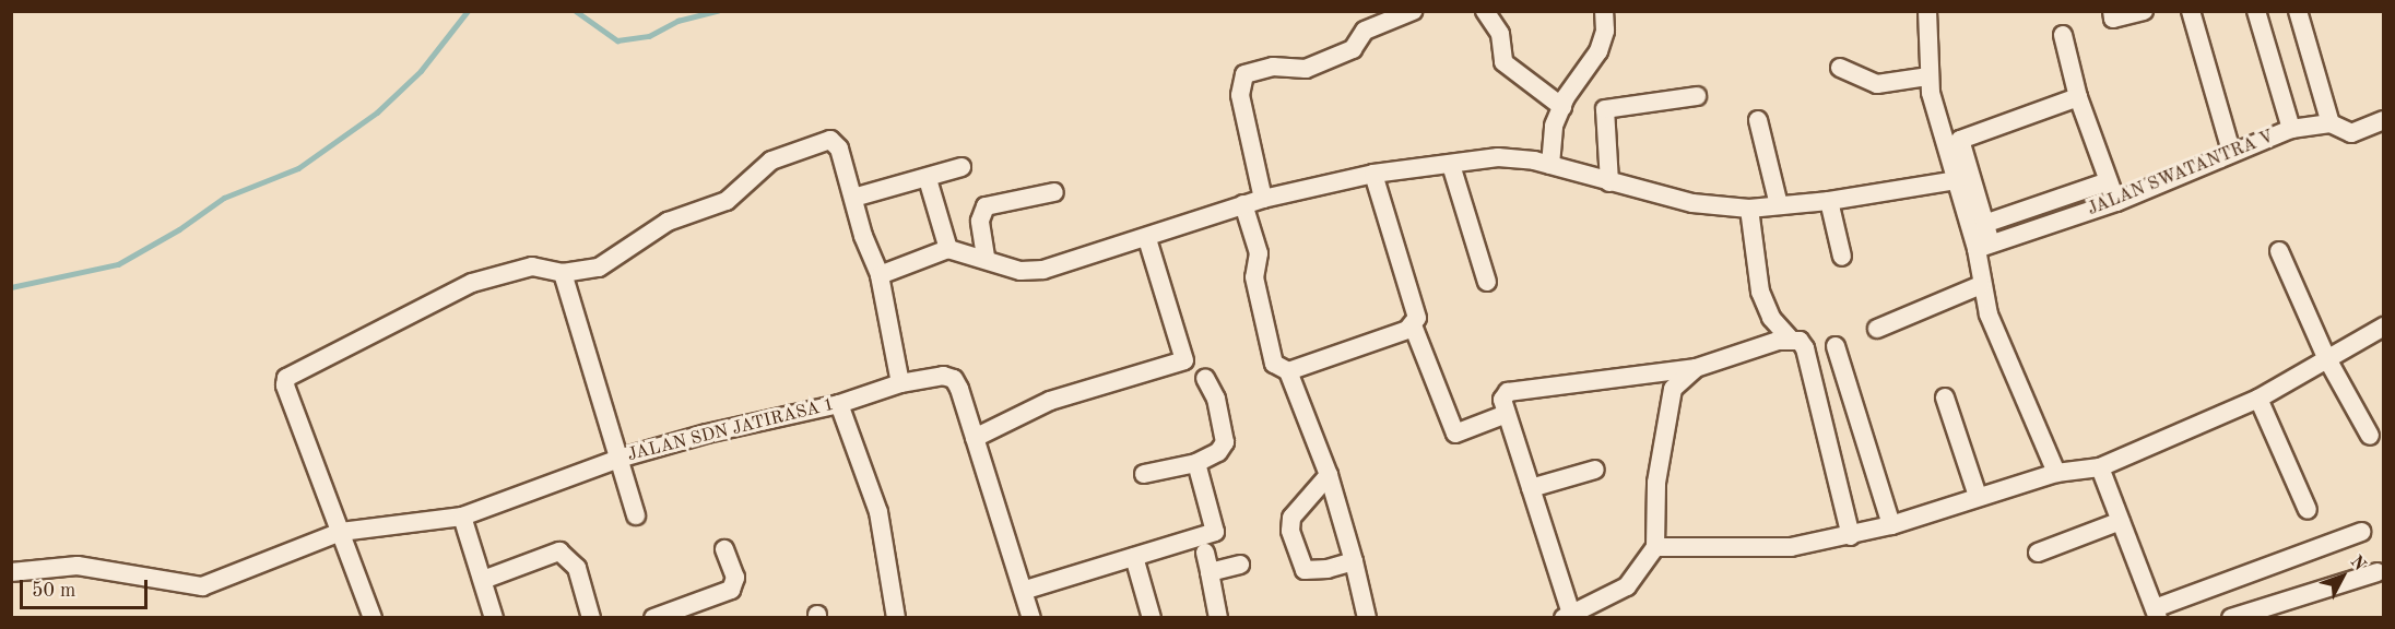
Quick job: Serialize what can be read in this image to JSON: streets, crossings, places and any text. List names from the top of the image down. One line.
{"streets":{"street":["JALAN SWATANTRA V","JALAN SDN JATIRASA 1"]},"scale_bar":"50 m","north":"top right"}
